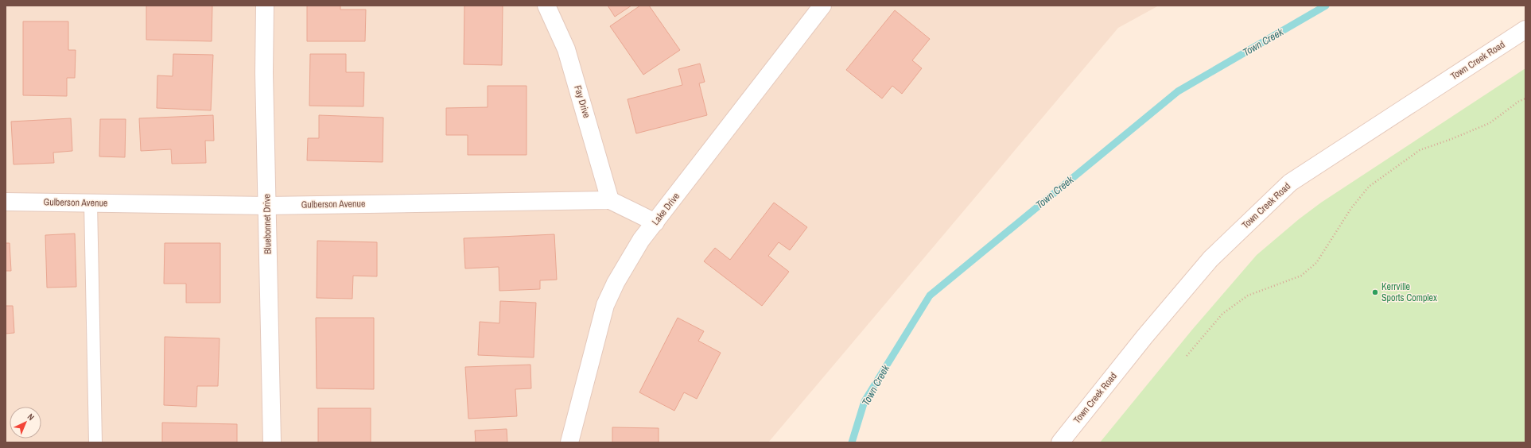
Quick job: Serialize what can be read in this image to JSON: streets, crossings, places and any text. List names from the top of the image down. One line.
{"streets":{"street":["Town Creek Road","Fay Drive","Gulberson Avenue","Lake Drive","Bluebonnet Drive"]},"crossings":[["Fay Drive","Gulberson Avenue"],["Gulberson Avenue","Lake Drive"],["Gulberson Avenue","Bluebonnet Drive"]],"water":["Town Creek"],"places":["Kerrville Sports Complex"],"north":"top right"}
